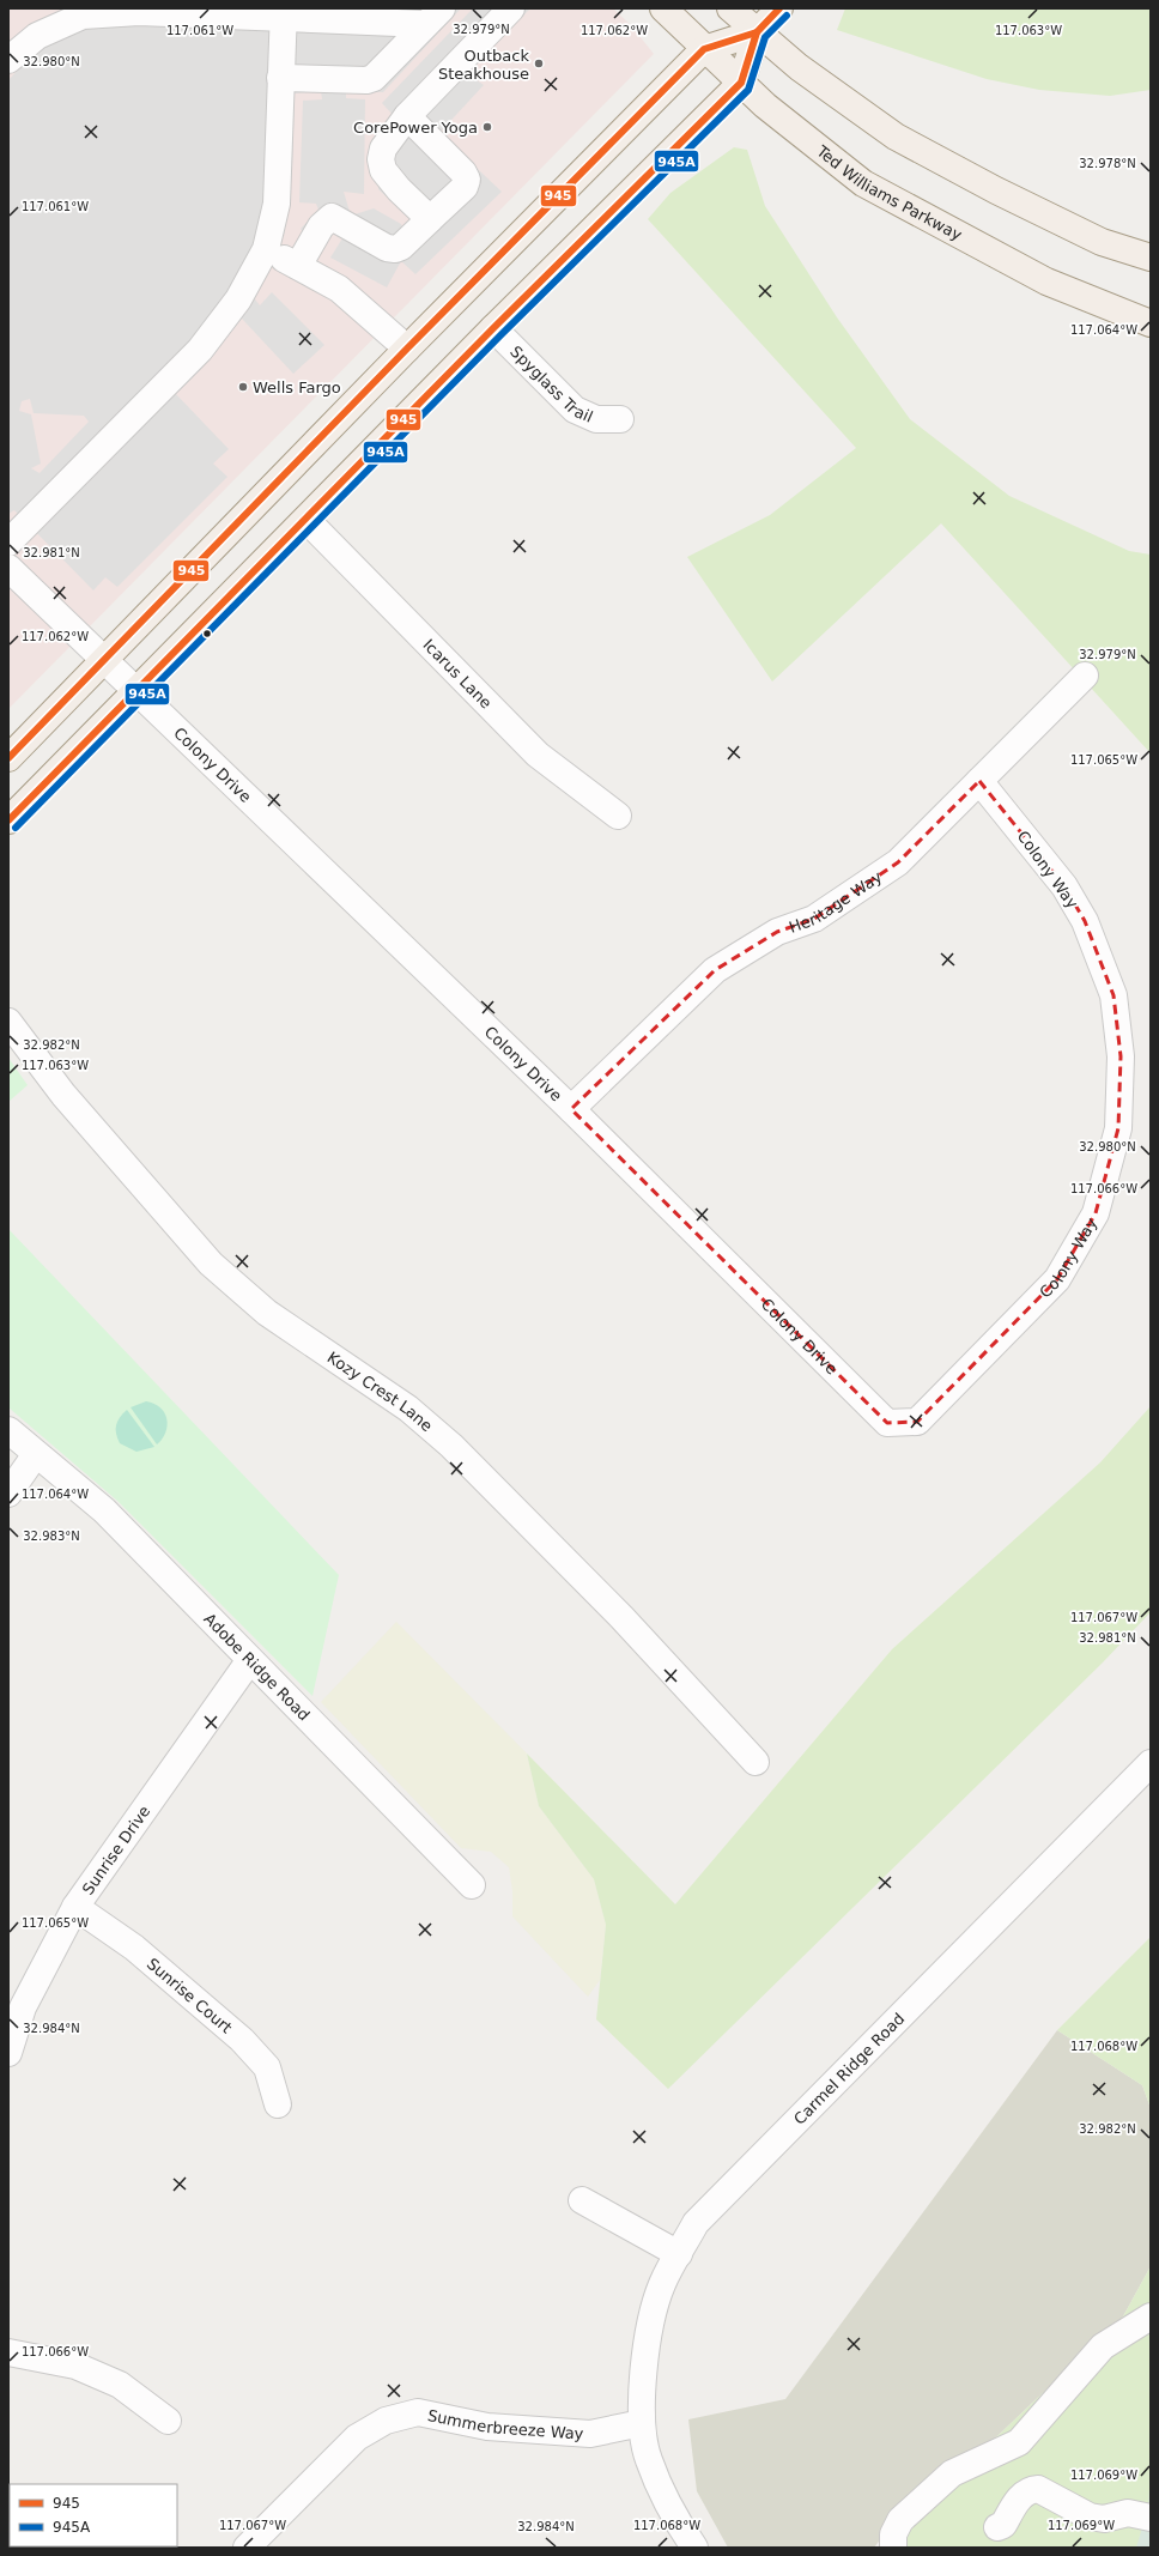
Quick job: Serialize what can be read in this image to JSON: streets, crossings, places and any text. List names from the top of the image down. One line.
{"streets":{"main road":["Ted Williams Parkway"],"street":["Spyglass Trail","Icarus Lane","Colony Drive","Colony Way","Heritage Way","Kozy Crest Lane","Adobe Ridge Road","Sunrise Drive","Sunrise Court","Carmel Ridge Road","Summerbreeze Way"]},"crossings":[["Colony Drive","Colony Way"],["Colony Drive","Heritage Way"],["Colony Way","Heritage Way"],["Adobe Ridge Road","Sunrise Drive"],["Sunrise Drive","Sunrise Court"],["Carmel Ridge Road","Summerbreeze Way"]],"places":["Outback Steakhouse","CorePower Yoga","Wells Fargo"],"lines":["transit line 945","transit line 945A"],"legend":["945","945A"],"coordinates":["32.979°N","117.061°W","117.062°W","117.063°W","32.980°N","32.978°N","117.064°W","32.981°N","117.065°W","32.982°N","117.066°W","32.983°N","117.067°W","32.984°N","117.068°W","117.069°W"]}
